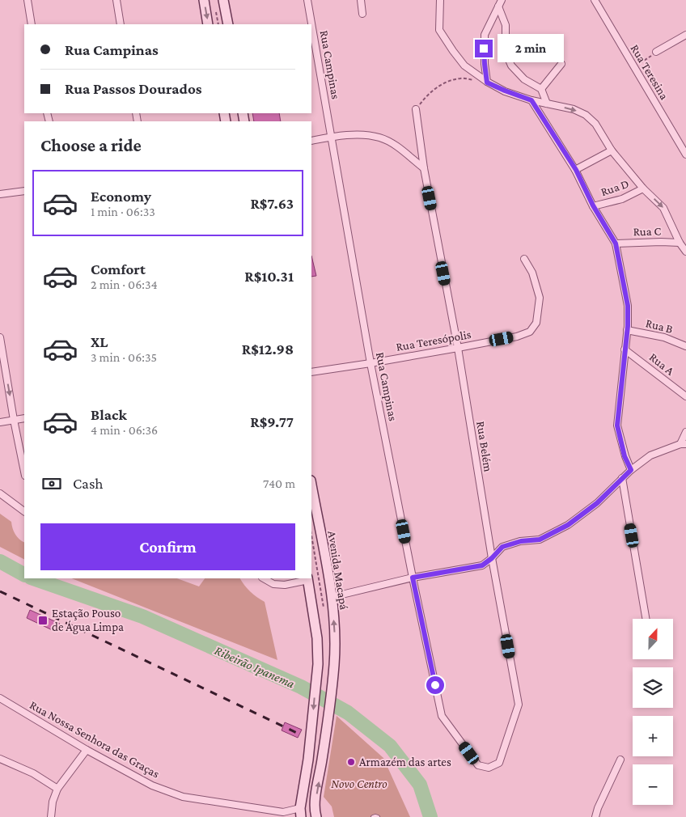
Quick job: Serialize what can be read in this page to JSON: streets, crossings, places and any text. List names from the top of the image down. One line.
{"streets":{"main road":["Avenida Macapá"],"street":["Rua Campinas","Rua Teresina","Rua D","Rua C","Rua B","Rua Teresópolis","Rua A","Rua Belém","Rua Nossa Senhora das Graças"]},"crossings":[["Rua Campinas","Rua Teresópolis"],["Rua Campinas","Rua Belém"],["Rua Teresópolis","Rua Belém"]],"water":["Ribeirão Ipanema"],"parks":["Novo Centro"],"places":{"transit":["Estação Pouso de Água Limpa"],"other":["Armazém das artes"]},"north":"top","page":{"banner":["Rua Campinas","Rua Passos Dourados"],"bubble":"2 min","heading":"Choose a ride","list":[{"name":"Economy","note":"1 min · 06:33","value":"R$7.63"},{"name":"Comfort","note":"2 min · 06:34","value":"R$10.31"},{"name":"XL","note":"3 min · 06:35","value":"R$12.98"},{"name":"Black","note":"4 min · 06:36","value":"R$9.77"}],"pay":["Cash","740 m"],"buttons":"Confirm","map_buttons":["+","−"]}}
